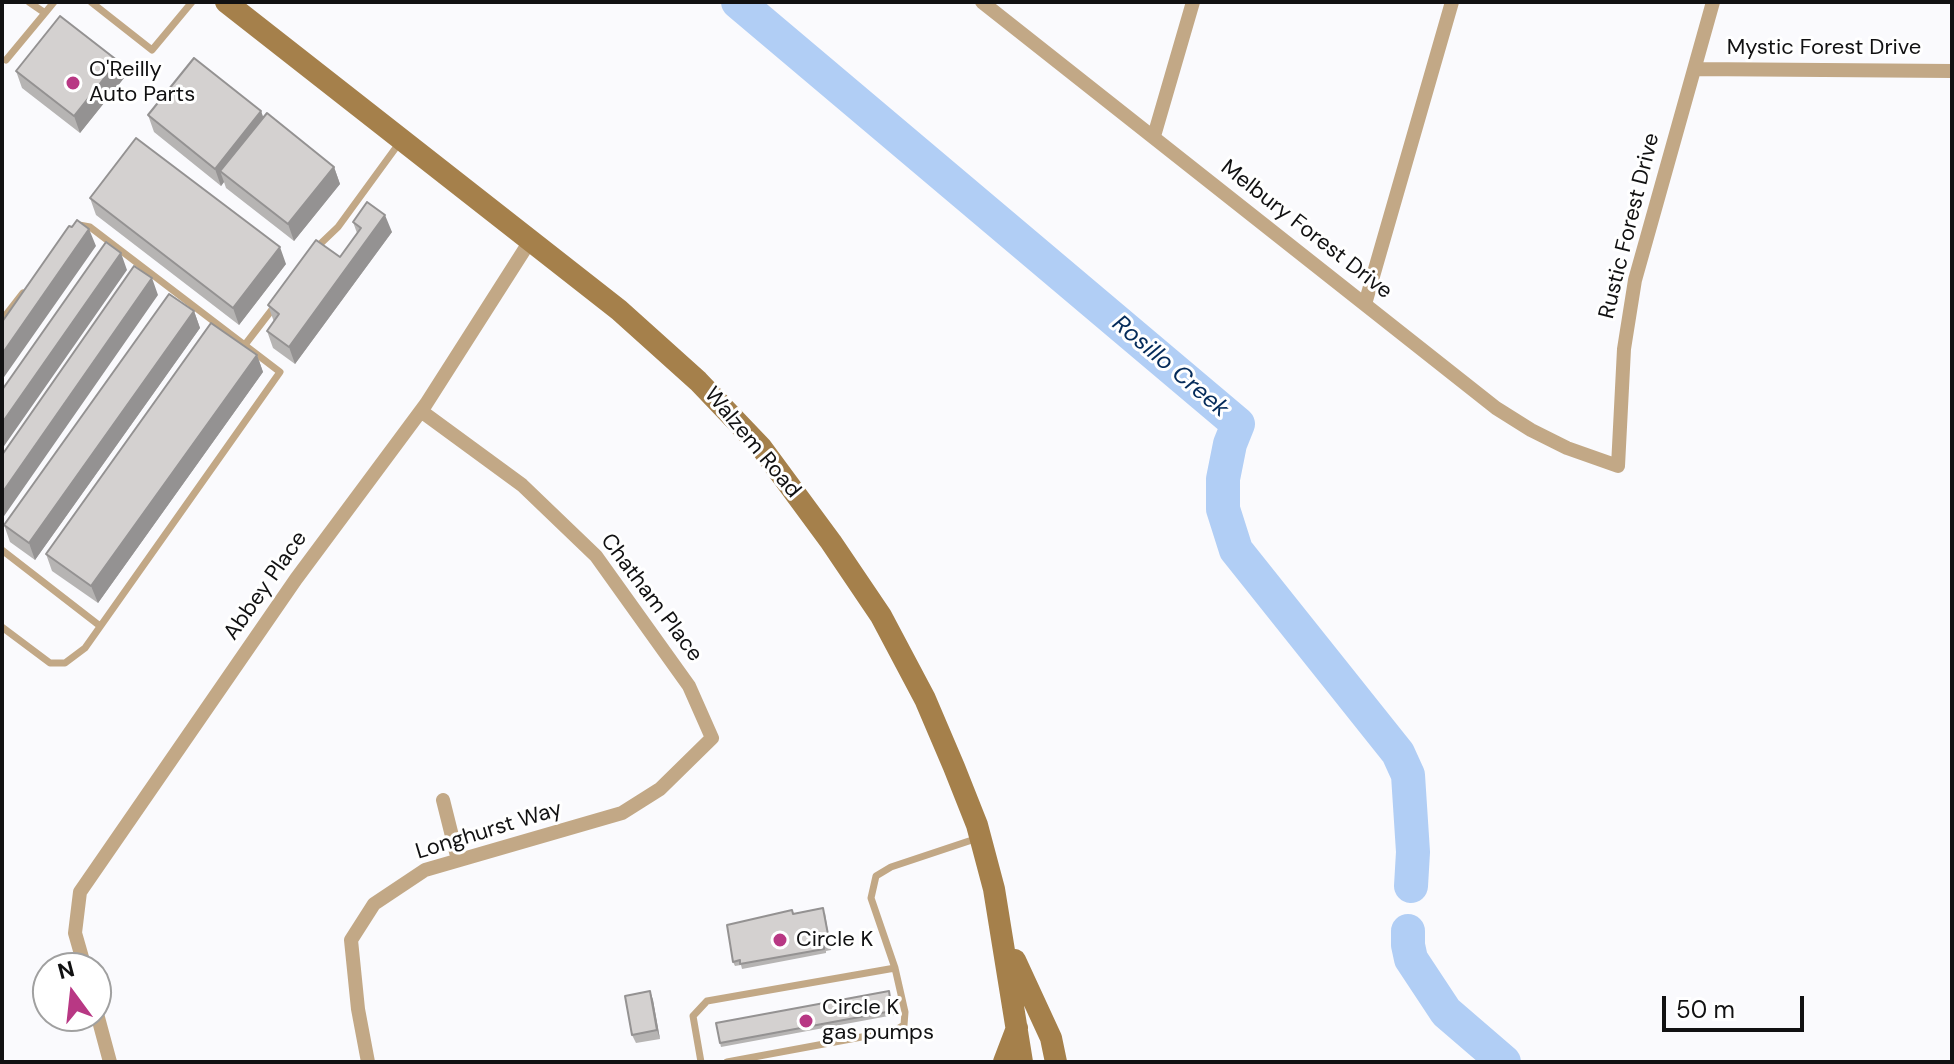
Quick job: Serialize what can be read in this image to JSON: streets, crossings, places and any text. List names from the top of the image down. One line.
{"streets":{"main road":["Walzem Road"],"street":["Mystic Forest Drive","Rustic Forest Drive","Melbury Forest Drive","Abbey Place","Chatham Place","Longhurst Way"]},"crossings":[["Mystic Forest Drive","Rustic Forest Drive"],["Rustic Forest Drive","Melbury Forest Drive"],["Walzem Road","Abbey Place"],["Abbey Place","Chatham Place"],["Chatham Place","Longhurst Way"]],"water":["Rosillo Creek"],"places":["O'Reilly Auto Parts","Circle K","Circle K gas pumps"],"scale_bar":"50 m","north":"top"}
